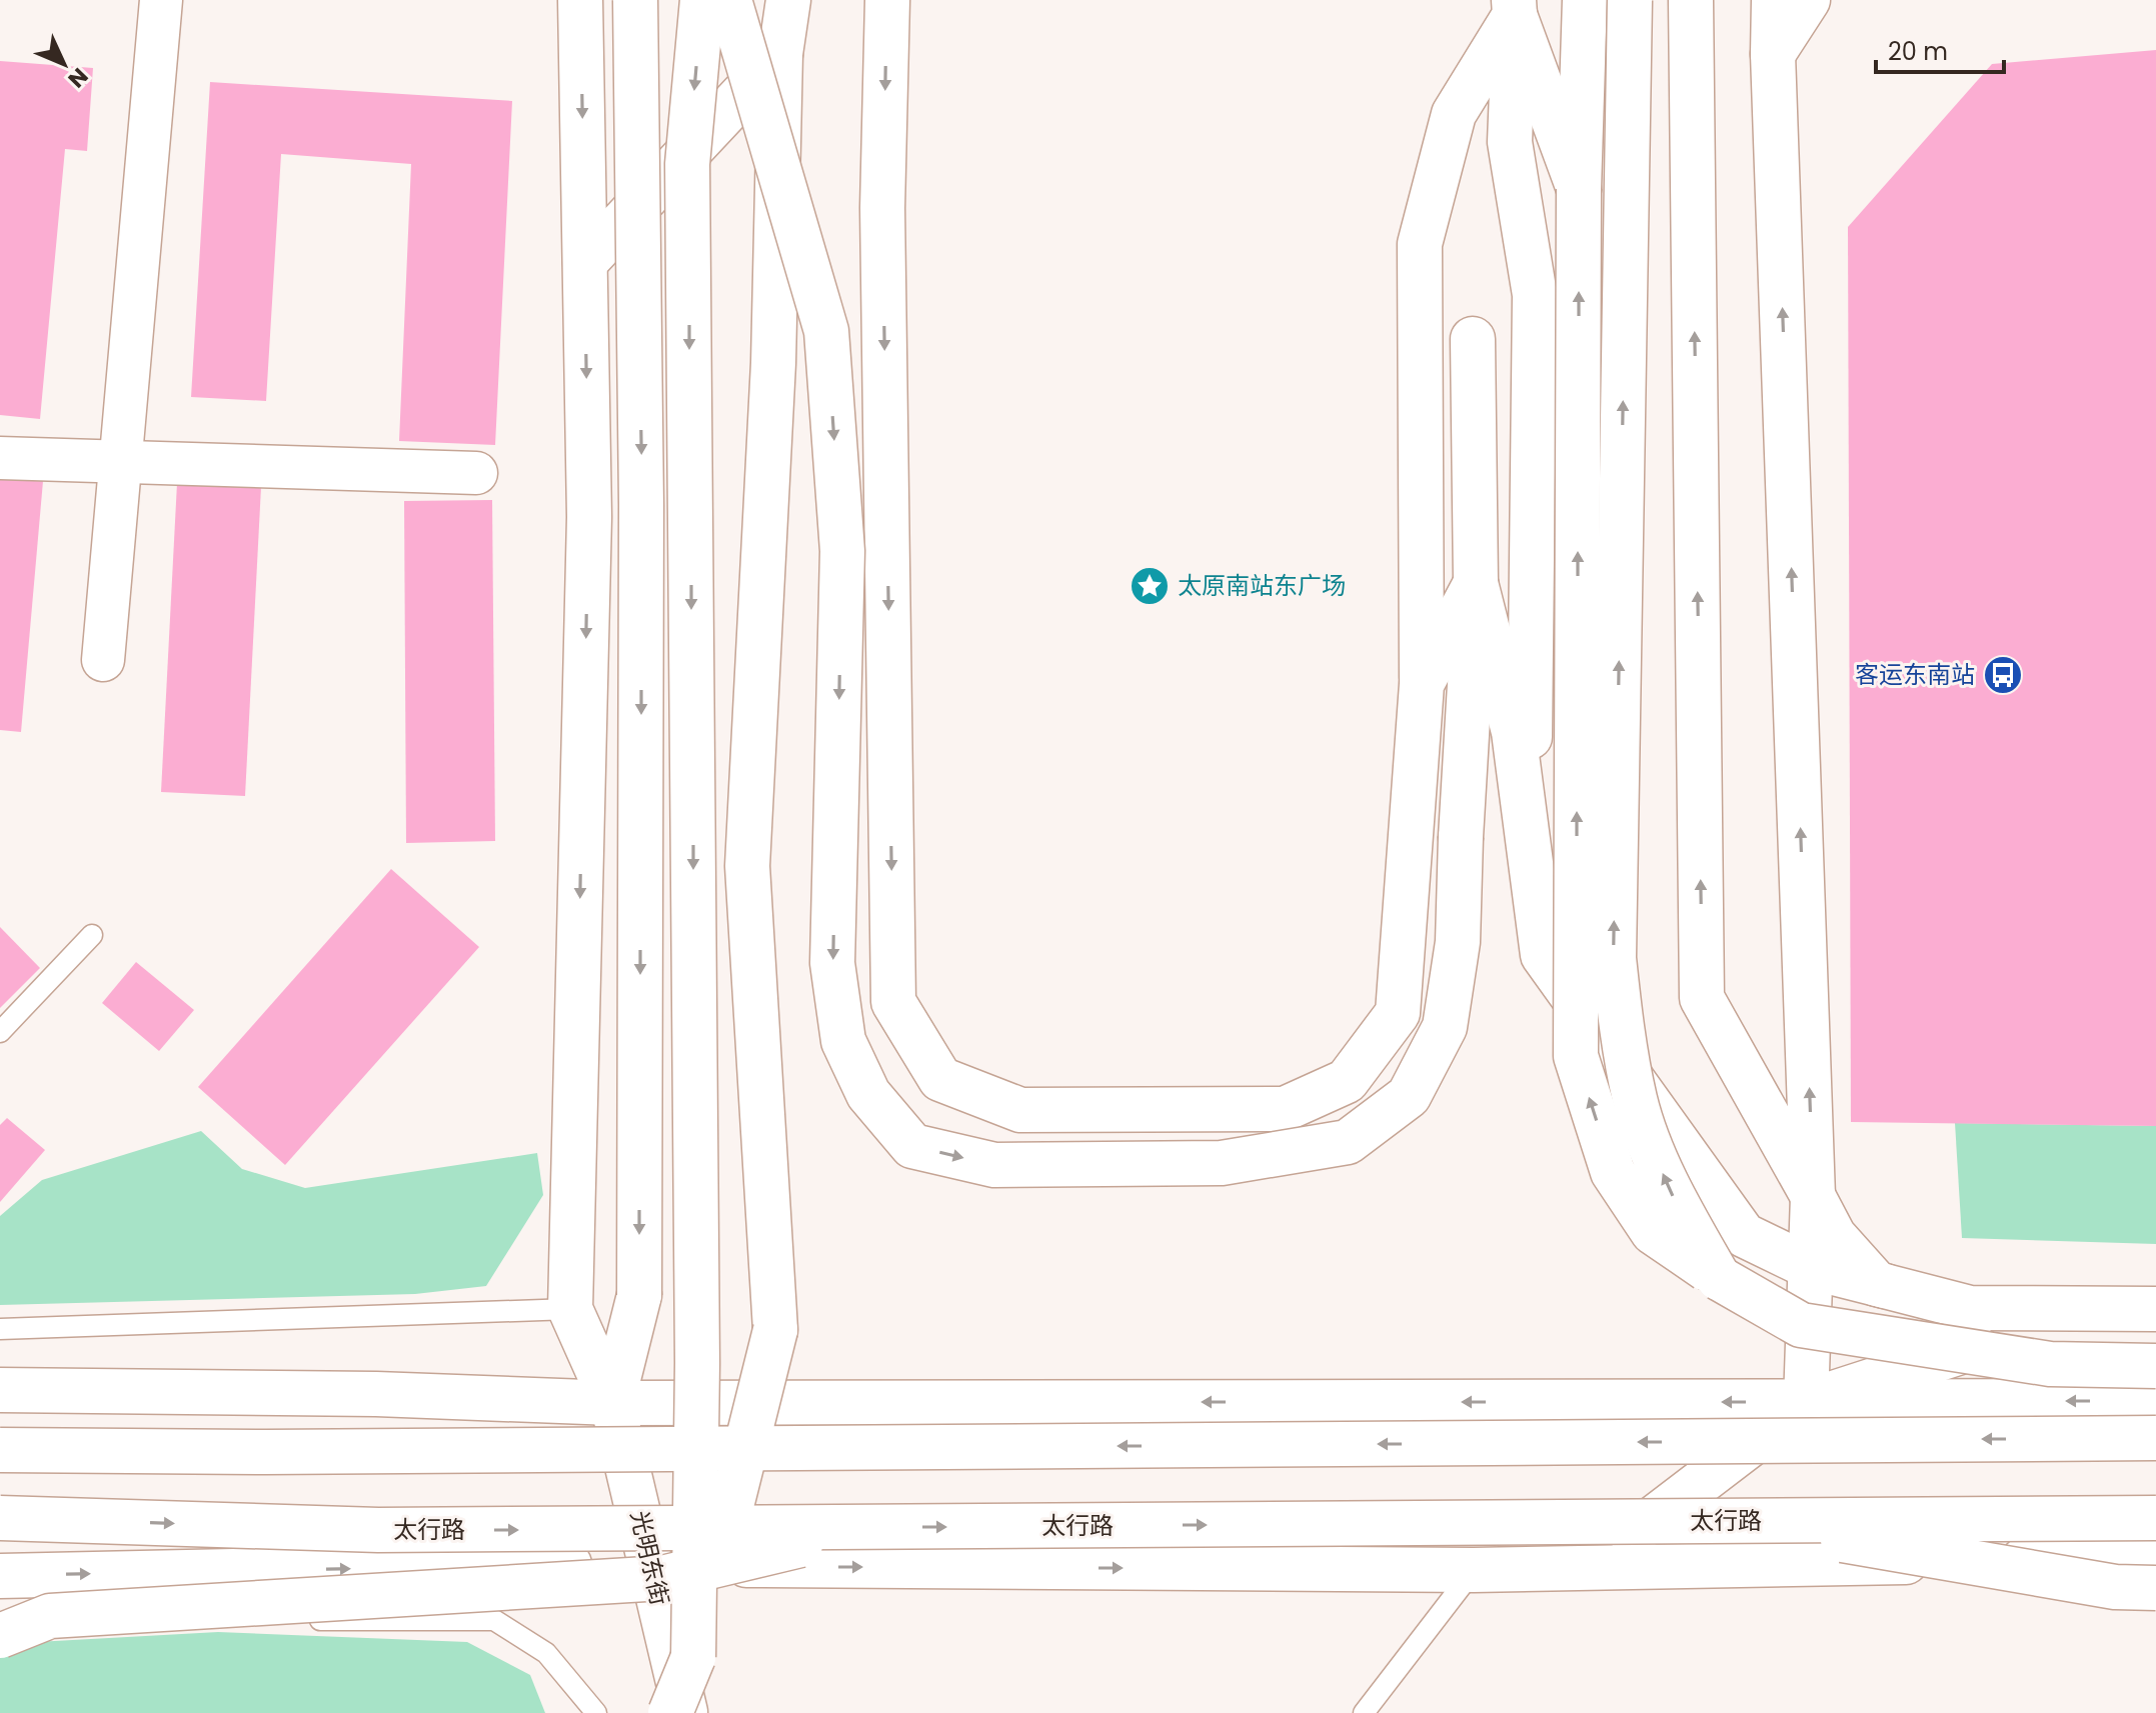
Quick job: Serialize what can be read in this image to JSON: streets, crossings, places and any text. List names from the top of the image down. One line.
{"streets":{"main road":["太行路","光明东街"]},"places":{"place":["太原南站东广场"],"bus stop":["客运东南站"]},"scale_bar":"20 m","north":"bottom right"}
